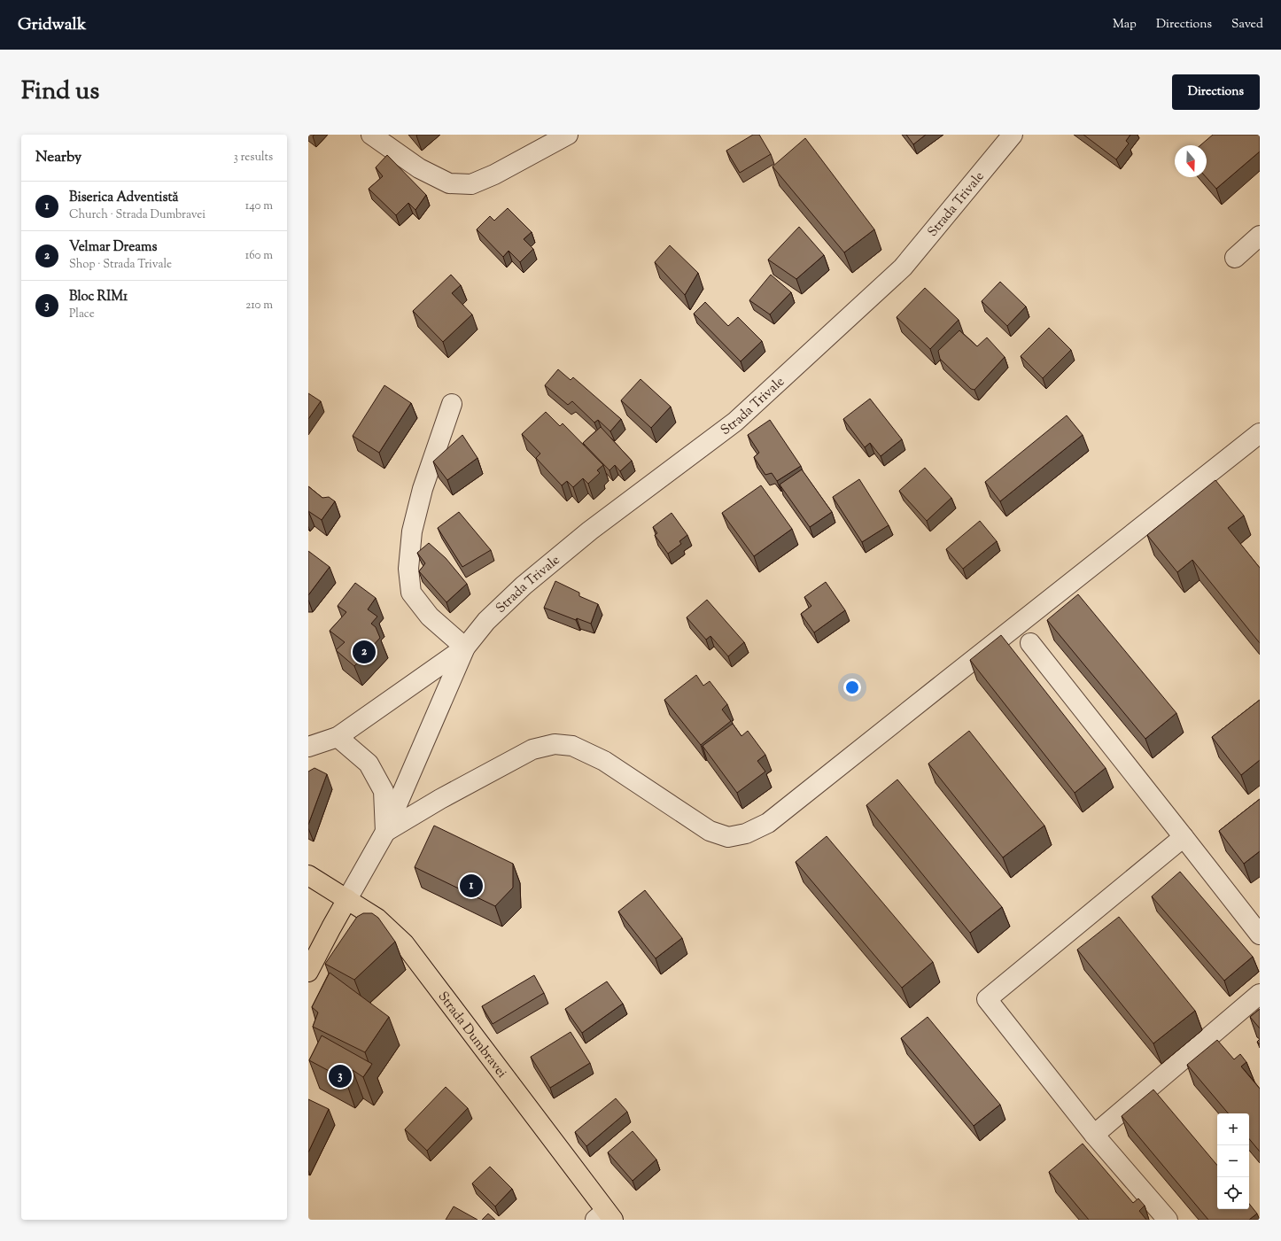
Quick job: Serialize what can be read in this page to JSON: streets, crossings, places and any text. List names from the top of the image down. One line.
{"streets":{"main road":["Strada Dumbravei"],"street":["Strada Trivale"]},"crossings":[["Strada Trivale","Strada Dumbravei"]],"north":"bottom","page":{"header":"Gridwalk","nav":["Map","Directions","Saved"],"title":"Find us","buttons":"Directions","heading":["Nearby","3 results"],"list":[{"mark":"1","name":"Biserica Adventistă","note":"Church · Strada Dumbravei","value":"140 m"},{"mark":"2","name":"Velmar Dreams","note":"Shop · Strada Trivale","value":"160 m"},{"mark":"3","name":"Bloc RIM1","note":"Place","value":"210 m"}],"pins":["2","1","3"],"map_buttons":["+","−"]}}
